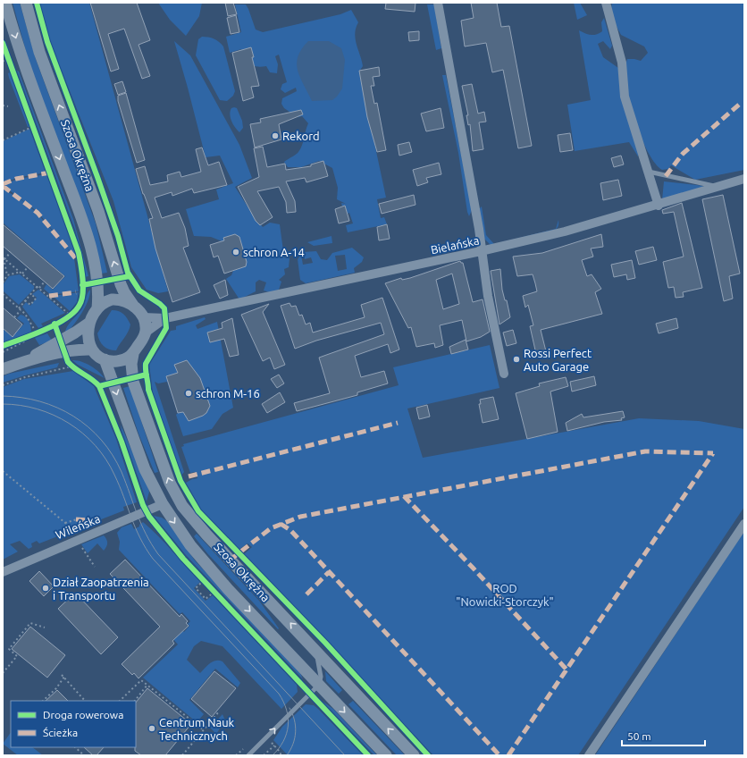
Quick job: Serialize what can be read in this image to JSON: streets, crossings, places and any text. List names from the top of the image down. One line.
{"streets":{"street":["Szosa Okrężna","Bielańska","Wileńska"]},"crossings":[["Szosa Okrężna","Bielańska"],["Szosa Okrężna","Wileńska"]],"parks":["ROD \"Nowicki-Storczyk\""],"places":["Rekord","schron A-14","Rossi Perfect Auto Garage","schron M-16","Dział Zaopatrzenia i Transportu","Centrum Nauk Technicznych"],"legend":["Droga rowerowa","Ścieżka"],"scale_bar":"50 m"}
